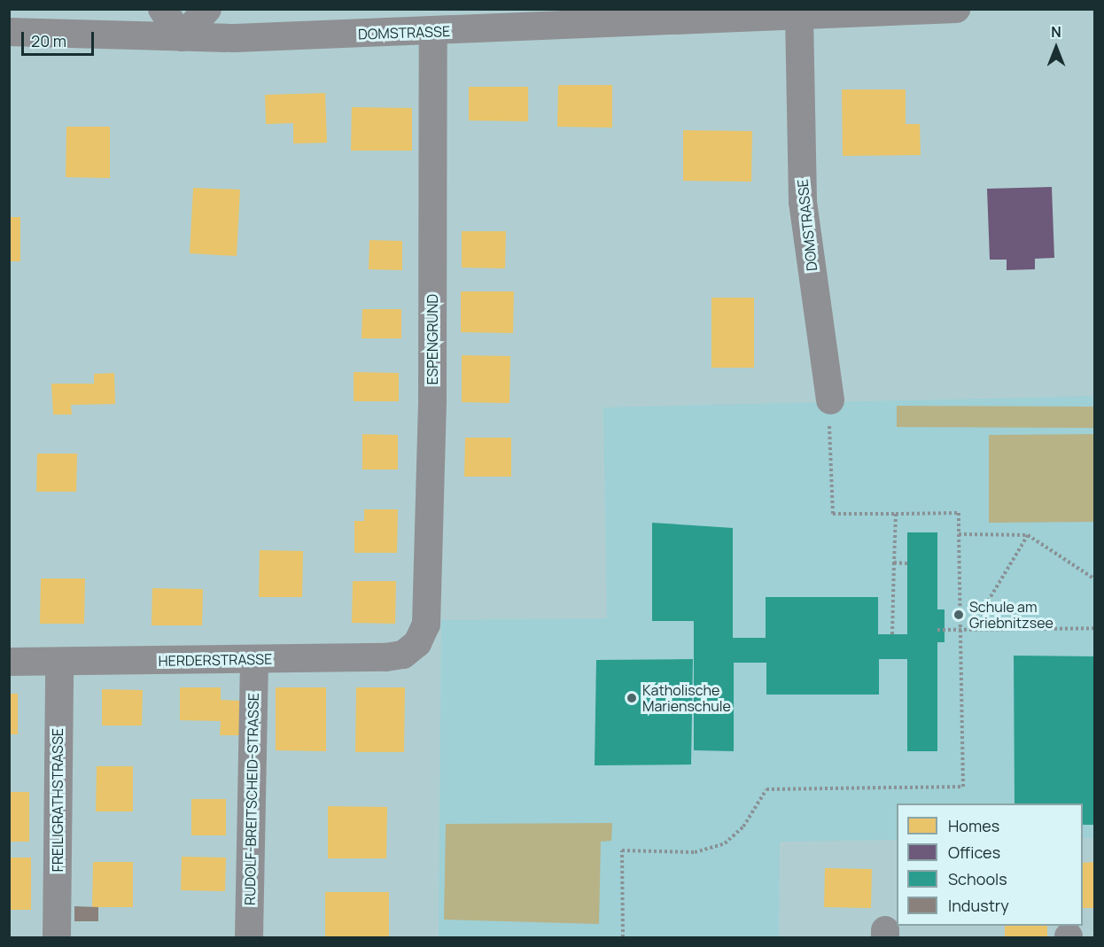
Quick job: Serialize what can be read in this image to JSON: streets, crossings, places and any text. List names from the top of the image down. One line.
{"streets":{"street":["DOMSTRASSE","ESPENGRUND","HERDERSTRASSE","RUDOLF-BREITSCHEID-STRASSE","FREILIGRATHSTRASSE"]},"crossings":[["DOMSTRASSE","ESPENGRUND"],["ESPENGRUND","HERDERSTRASSE"],["HERDERSTRASSE","RUDOLF-BREITSCHEID-STRASSE"],["HERDERSTRASSE","FREILIGRATHSTRASSE"]],"places":["Schule am Griebnitzsee","Katholische Marienschule"],"legend":["Homes","Offices","Schools","Industry"],"scale_bar":"20 m","north":"top"}
